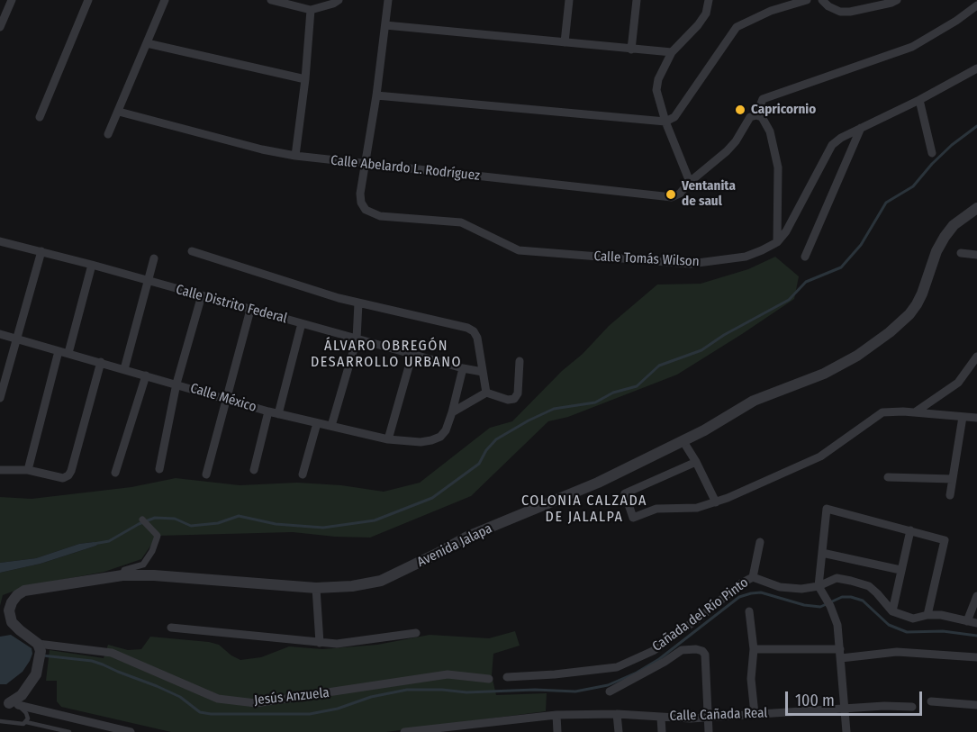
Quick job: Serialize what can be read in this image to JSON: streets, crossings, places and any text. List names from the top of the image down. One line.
{"streets":{"street":["Calle Abelardo L. Rodríguez","Calle Tomás Wilson","Calle Distrito Federal","Calle México","Avenida Jalapa","Cañada del Río Pinto","Jesús Anzuela","Calle Cañada Real"]},"crossings":[["Calle Abelardo L. Rodríguez","Calle Tomás Wilson"],["Avenida Jalapa","Jesús Anzuela"]],"districts":["ÁLVARO OBREGÓN DESARROLLO URBANO","COLONIA CALZADA DE JALALPA"],"places":["Capricornio","Ventanita de saul"],"scale_bar":"100 m"}
